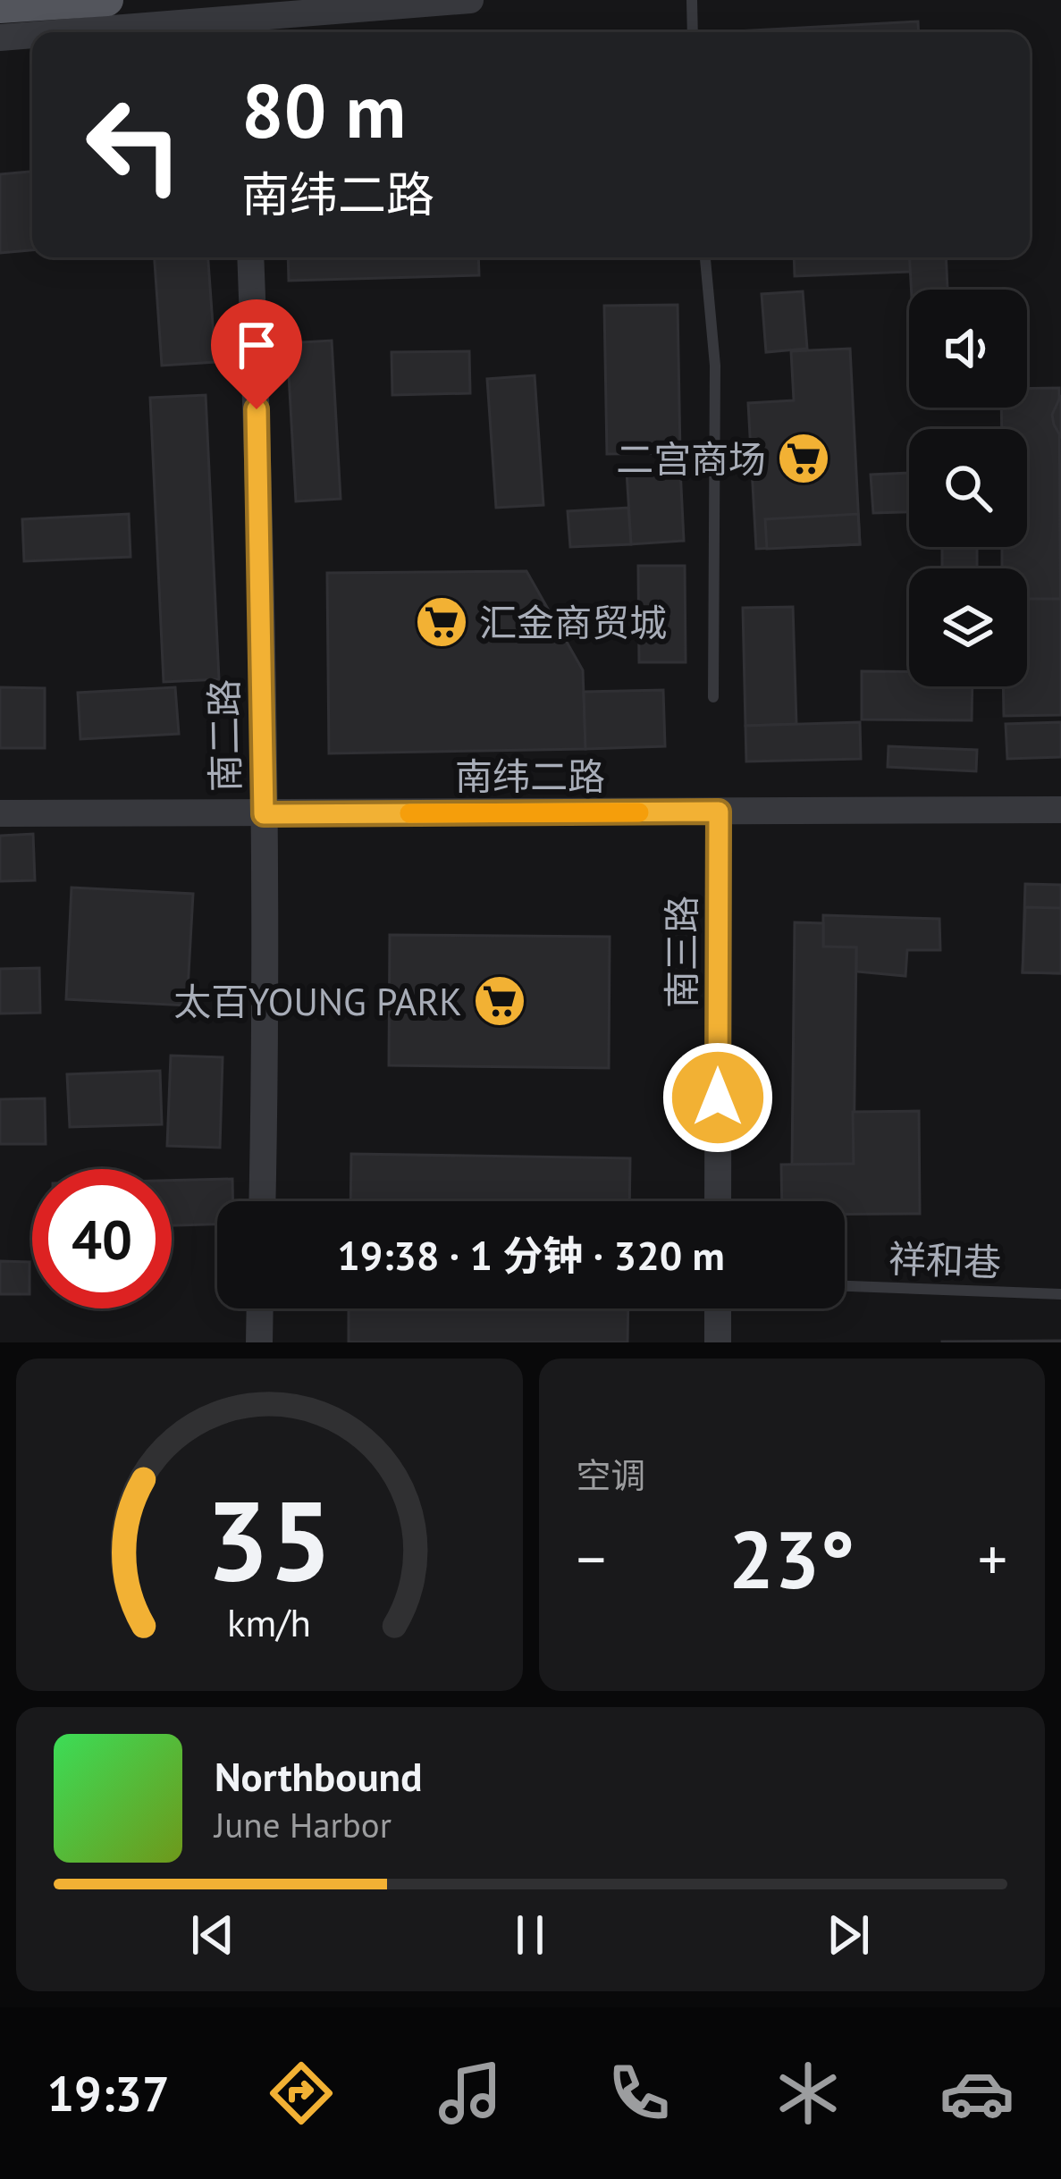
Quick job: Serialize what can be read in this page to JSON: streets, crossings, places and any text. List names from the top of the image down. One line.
{"streets":{"street":["南二路","南纬二路","南三路"],"lane":["祥和巷"]},"crossings":[["南二路","南纬二路"],["南纬二路","南三路"]],"places":{"supermarket":["二宫商场","汇金商贸城","太百YOUNG PARK"]},"page":{"turn":["80 m","南纬二路"],"limit":"40","trip":"19:38 · 1 分钟 · 320 m","tile":"空调","heat":["−","23°","+"],"song":["Northbound","June Harbor"],"tabs":"19:37","gauge":["35","km/h"]}}
